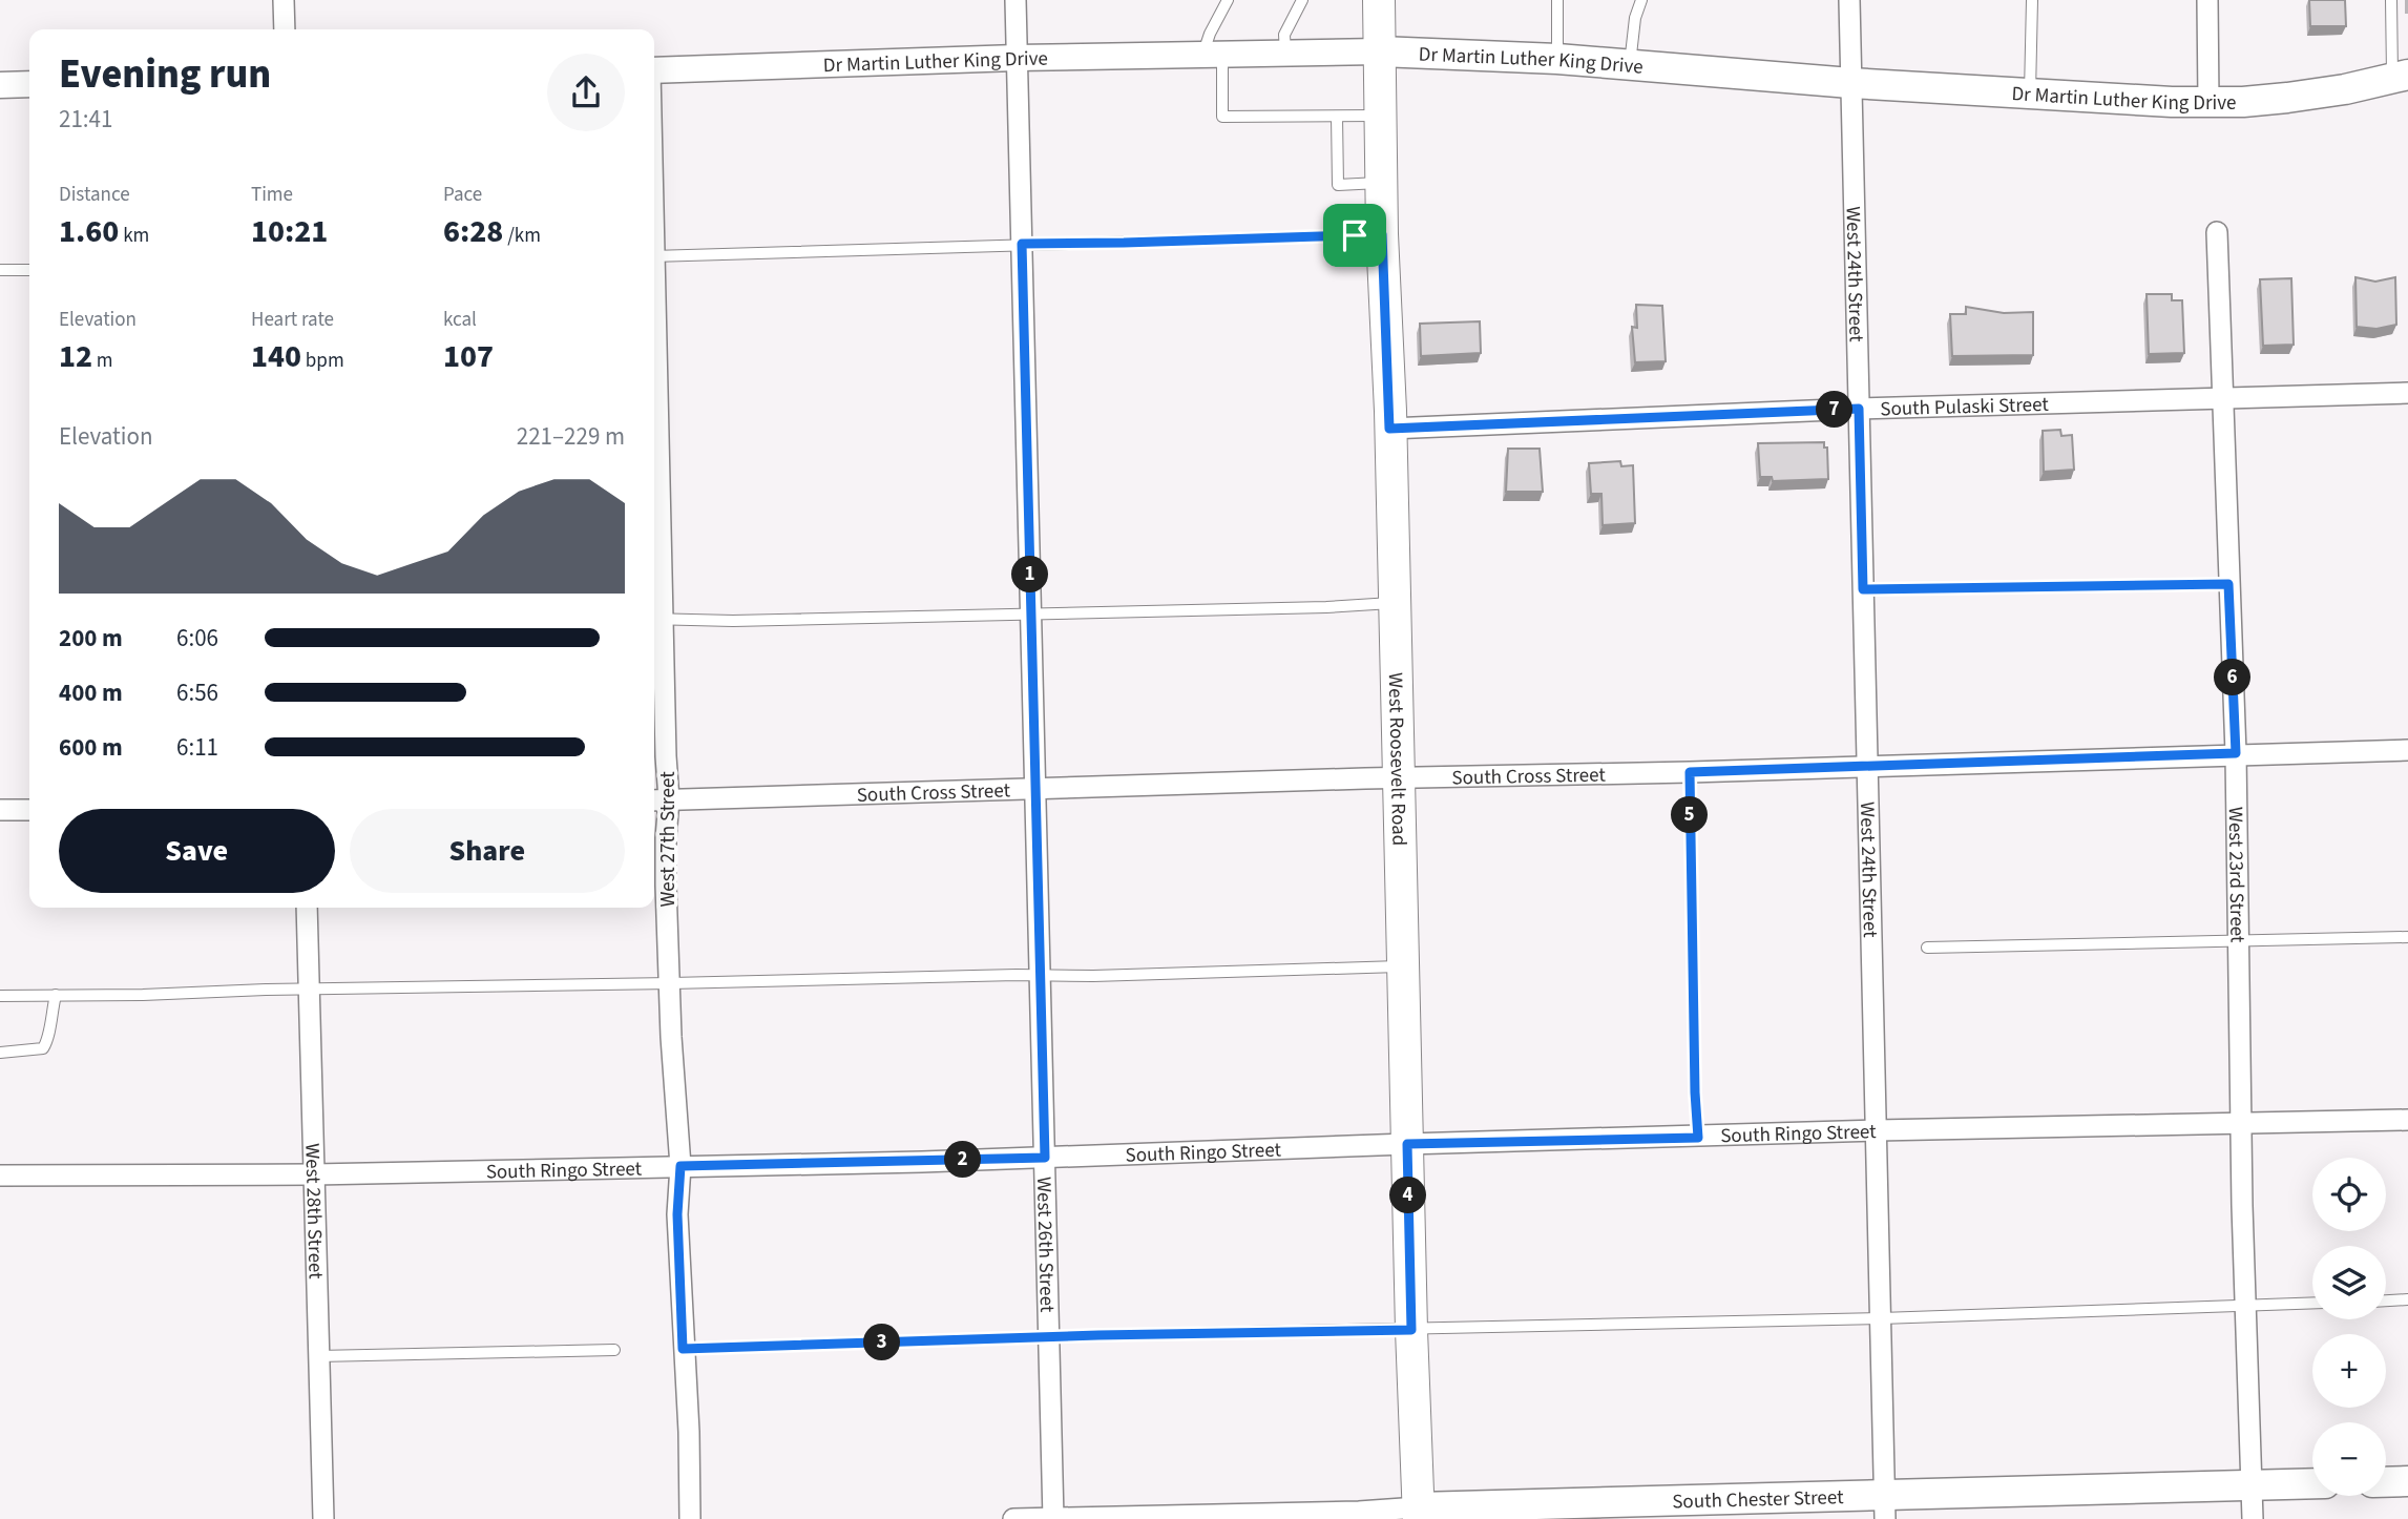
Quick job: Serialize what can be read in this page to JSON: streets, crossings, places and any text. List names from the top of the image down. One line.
{"streets":{"main road":["Dr Martin Luther King Drive","West Roosevelt Road","South Chester Street"],"street":["West 24th Street","South Pulaski Street","South Cross Street","West 27th Street","West 23rd Street","South Ringo Street","West 28th Street","West 26th Street"]},"crossings":[["Dr Martin Luther King Drive","West 24th Street"],["Dr Martin Luther King Drive","West Roosevelt Road"],["Dr Martin Luther King Drive","West 26th Street"],["West 24th Street","South Pulaski Street"],["West 24th Street","South Cross Street"],["West 24th Street","South Ringo Street"],["West 24th Street","South Chester Street"],["South Pulaski Street","West Roosevelt Road"],["South Pulaski Street","West 23rd Street"],["West Roosevelt Road","South Cross Street"],["West Roosevelt Road","South Ringo Street"],["West Roosevelt Road","South Chester Street"],["South Cross Street","West 27th Street"],["South Cross Street","West 23rd Street"],["South Cross Street","West 26th Street"],["West 27th Street","South Ringo Street"],["West 23rd Street","South Ringo Street"],["West 23rd Street","South Chester Street"],["South Ringo Street","West 28th Street"],["South Ringo Street","West 26th Street"],["West 26th Street","South Chester Street"]],"page":{"heading":["Evening run","21:41"],"stats":[["Distance","1.60 km"],["Time","10:21"],["Pace","6:28 /km"],["Elevation","12 m"],["Heart rate","140 bpm"],["kcal","107"]],"pins":["7","1","6","5","2","4","3"],"chart":["Elevation","221–229 m"],"list":[{"name":"200 m","note":"6:06"},{"name":"400 m","note":"6:56"},{"name":"600 m","note":"6:11"}],"buttons":["Save","Share"],"map_buttons":["+","−"]}}
